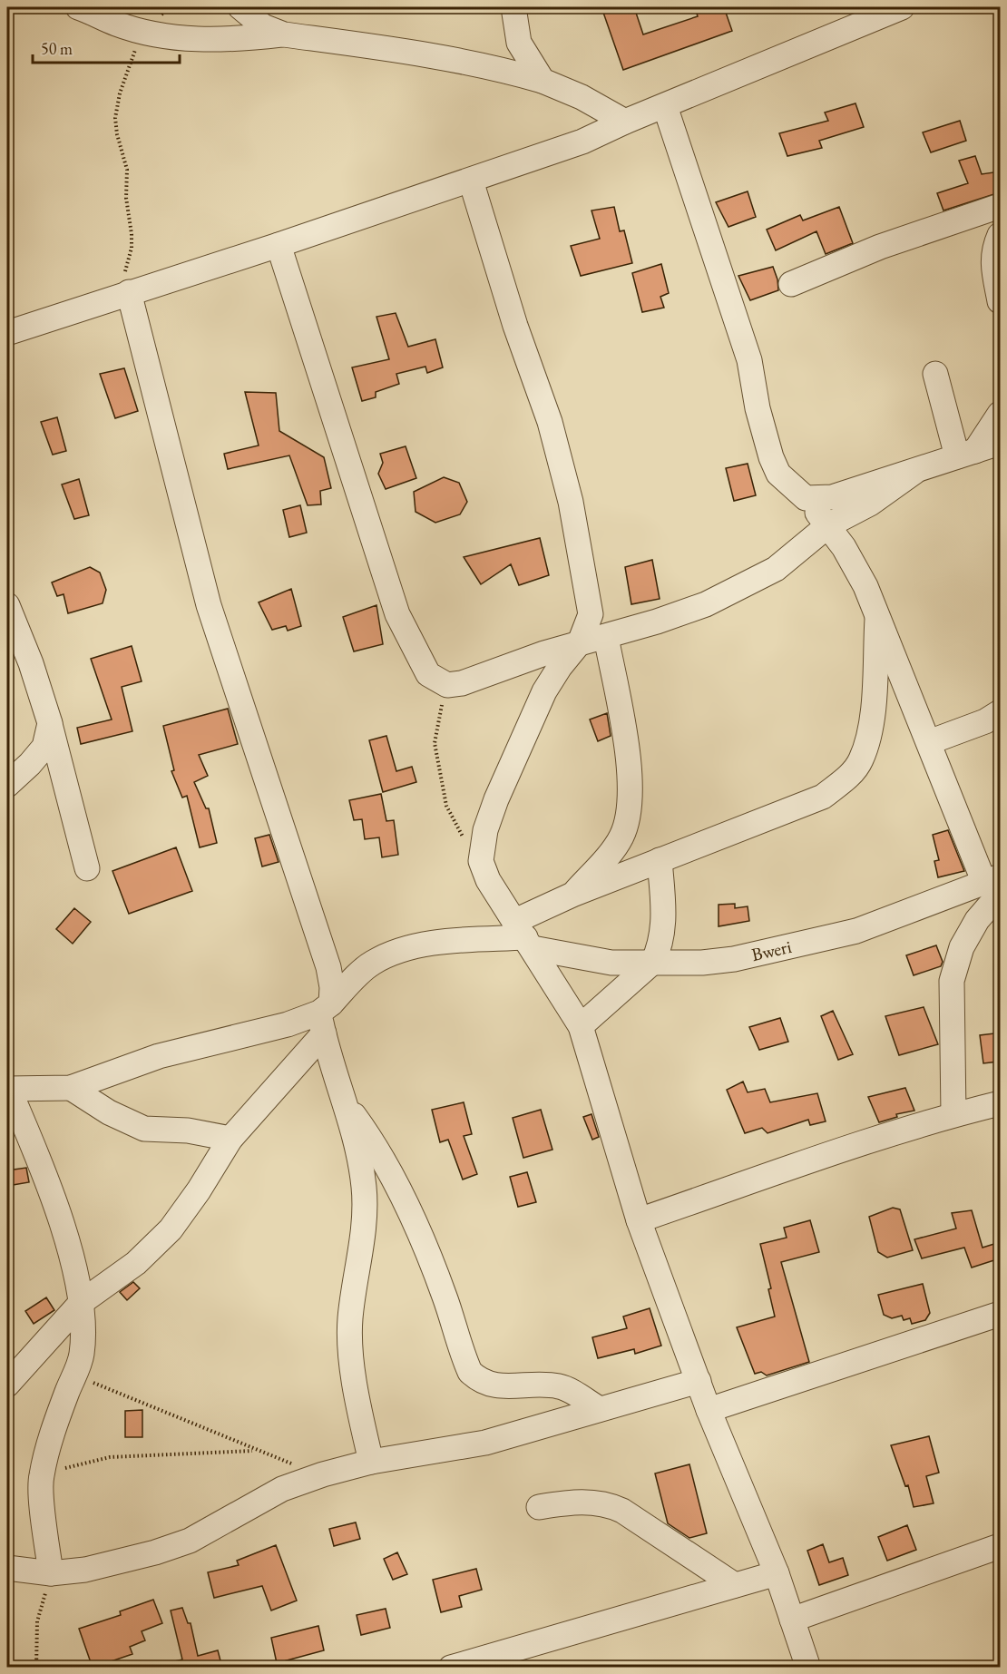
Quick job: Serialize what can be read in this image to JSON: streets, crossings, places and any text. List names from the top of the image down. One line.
{"streets":{"street":["Bweri"]},"scale_bar":"50 m"}
